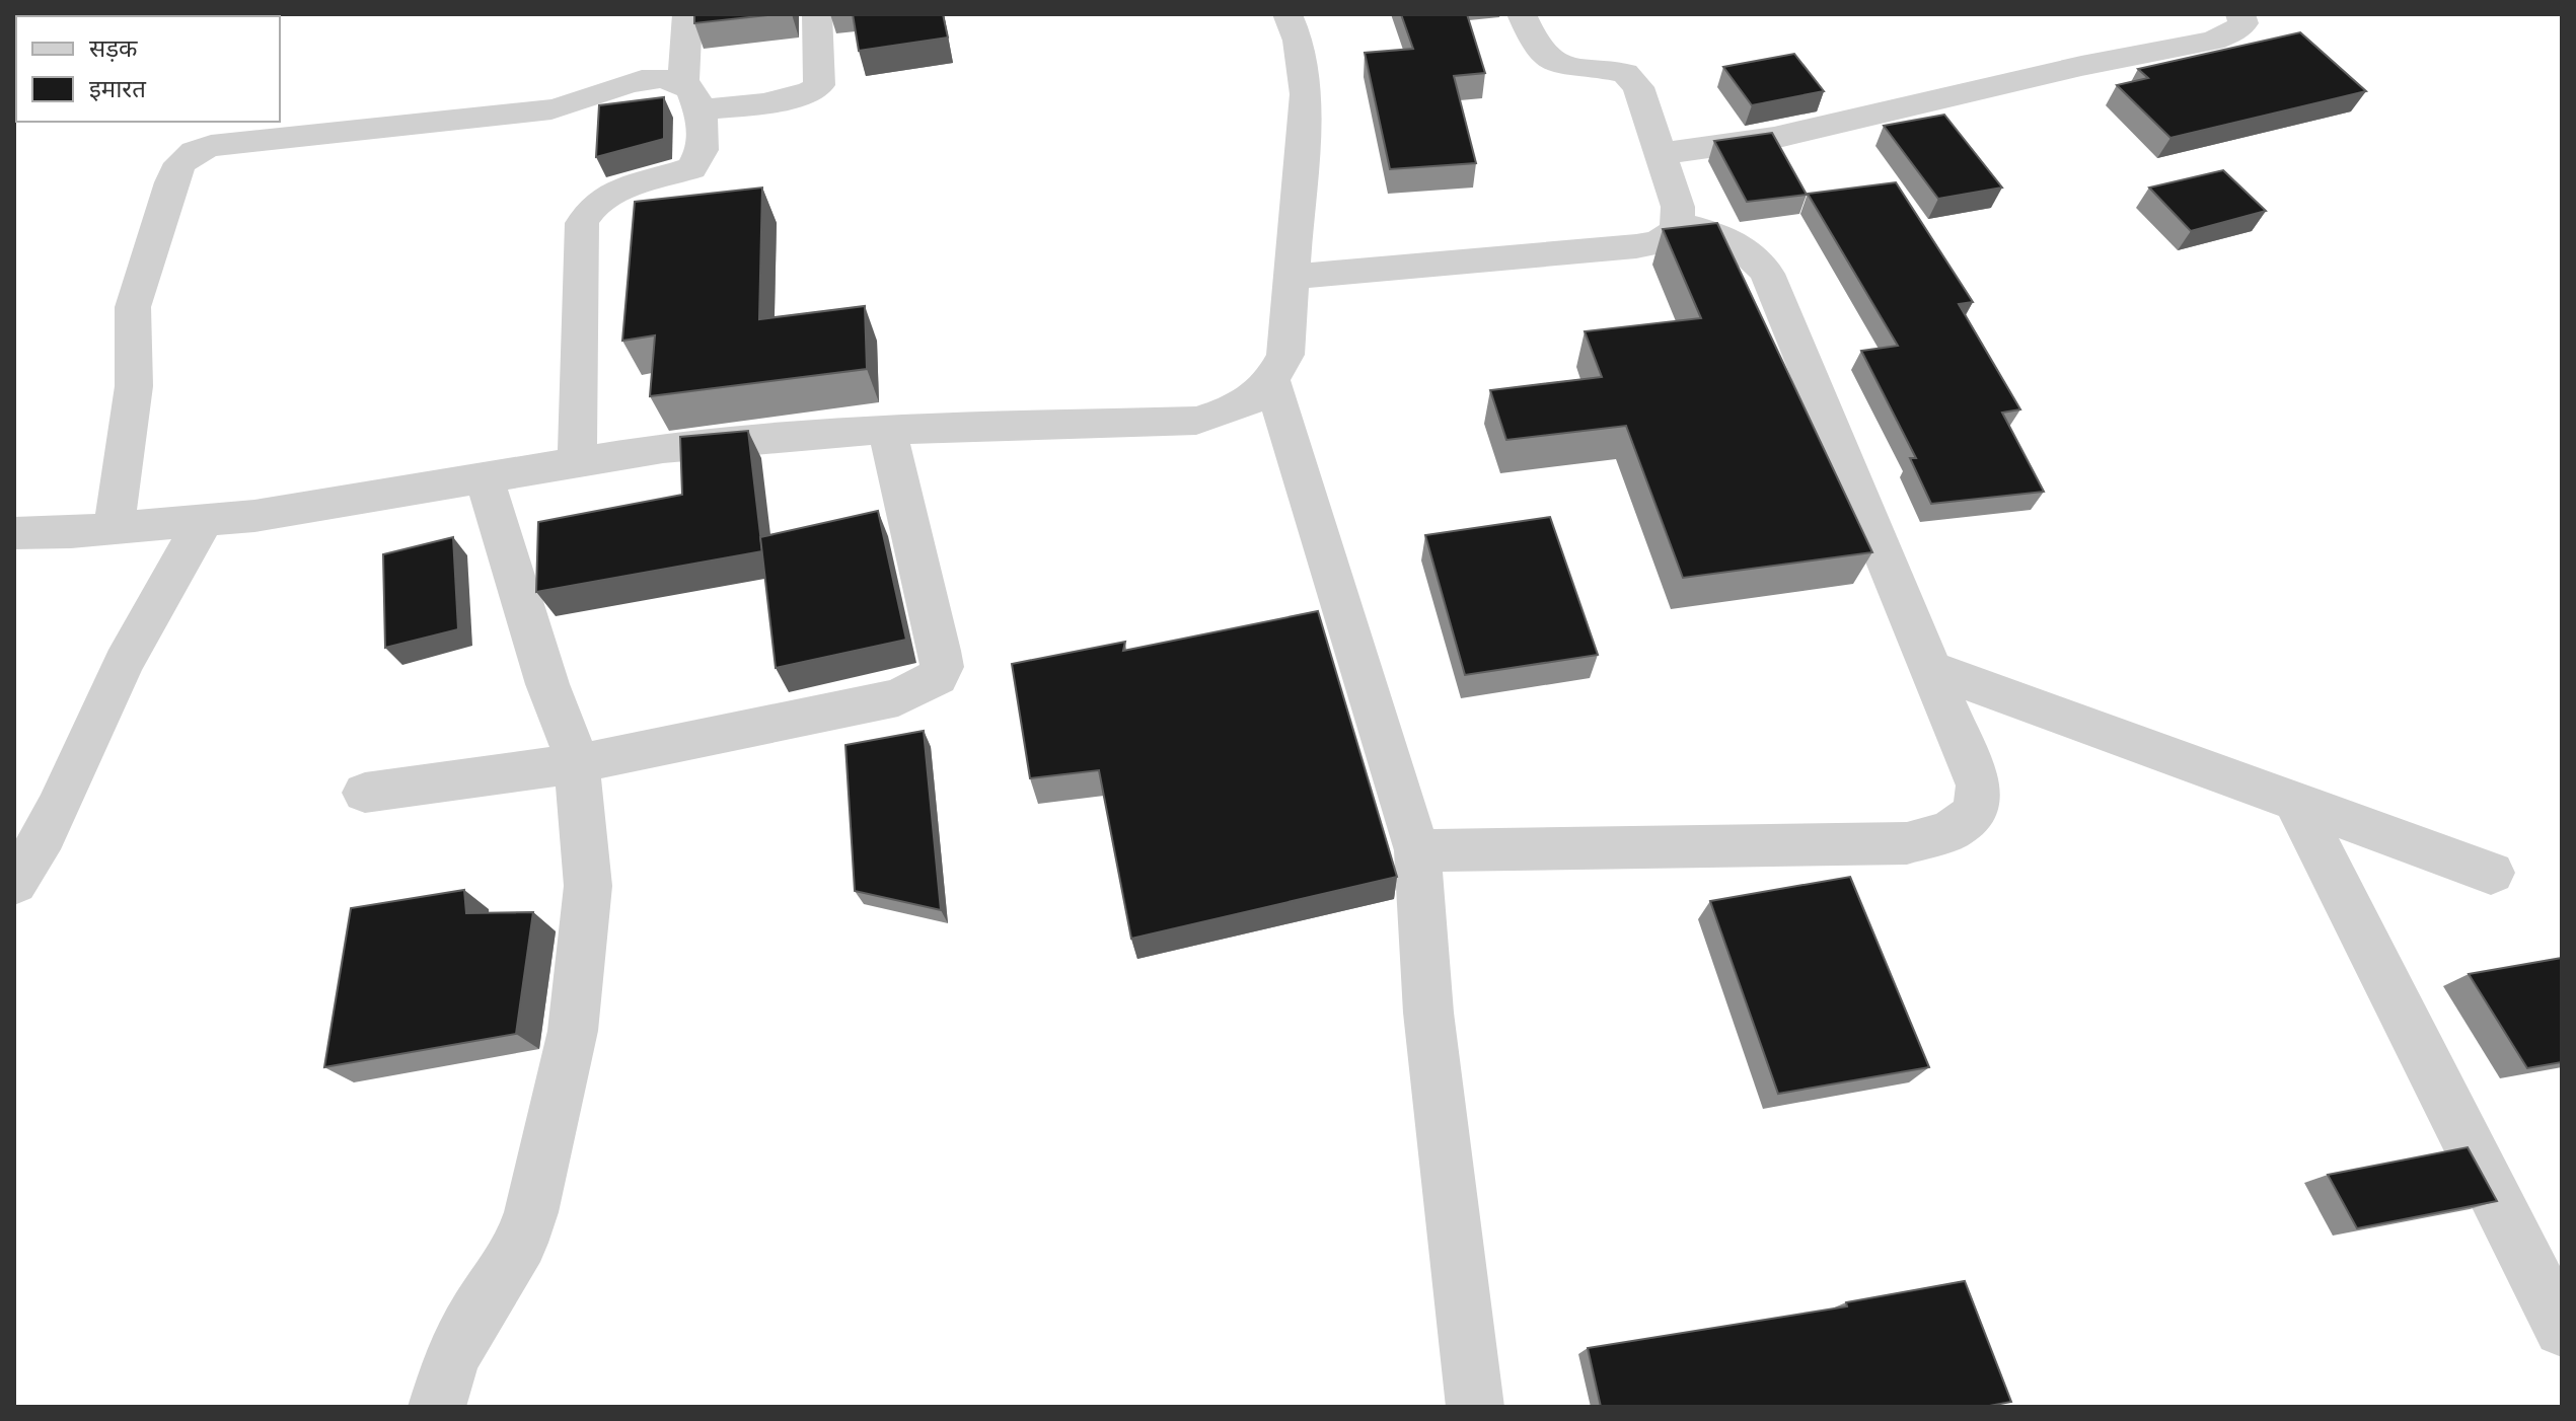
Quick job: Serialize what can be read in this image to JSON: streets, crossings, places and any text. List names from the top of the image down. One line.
{"legend":["सड़क","इमारत"]}
